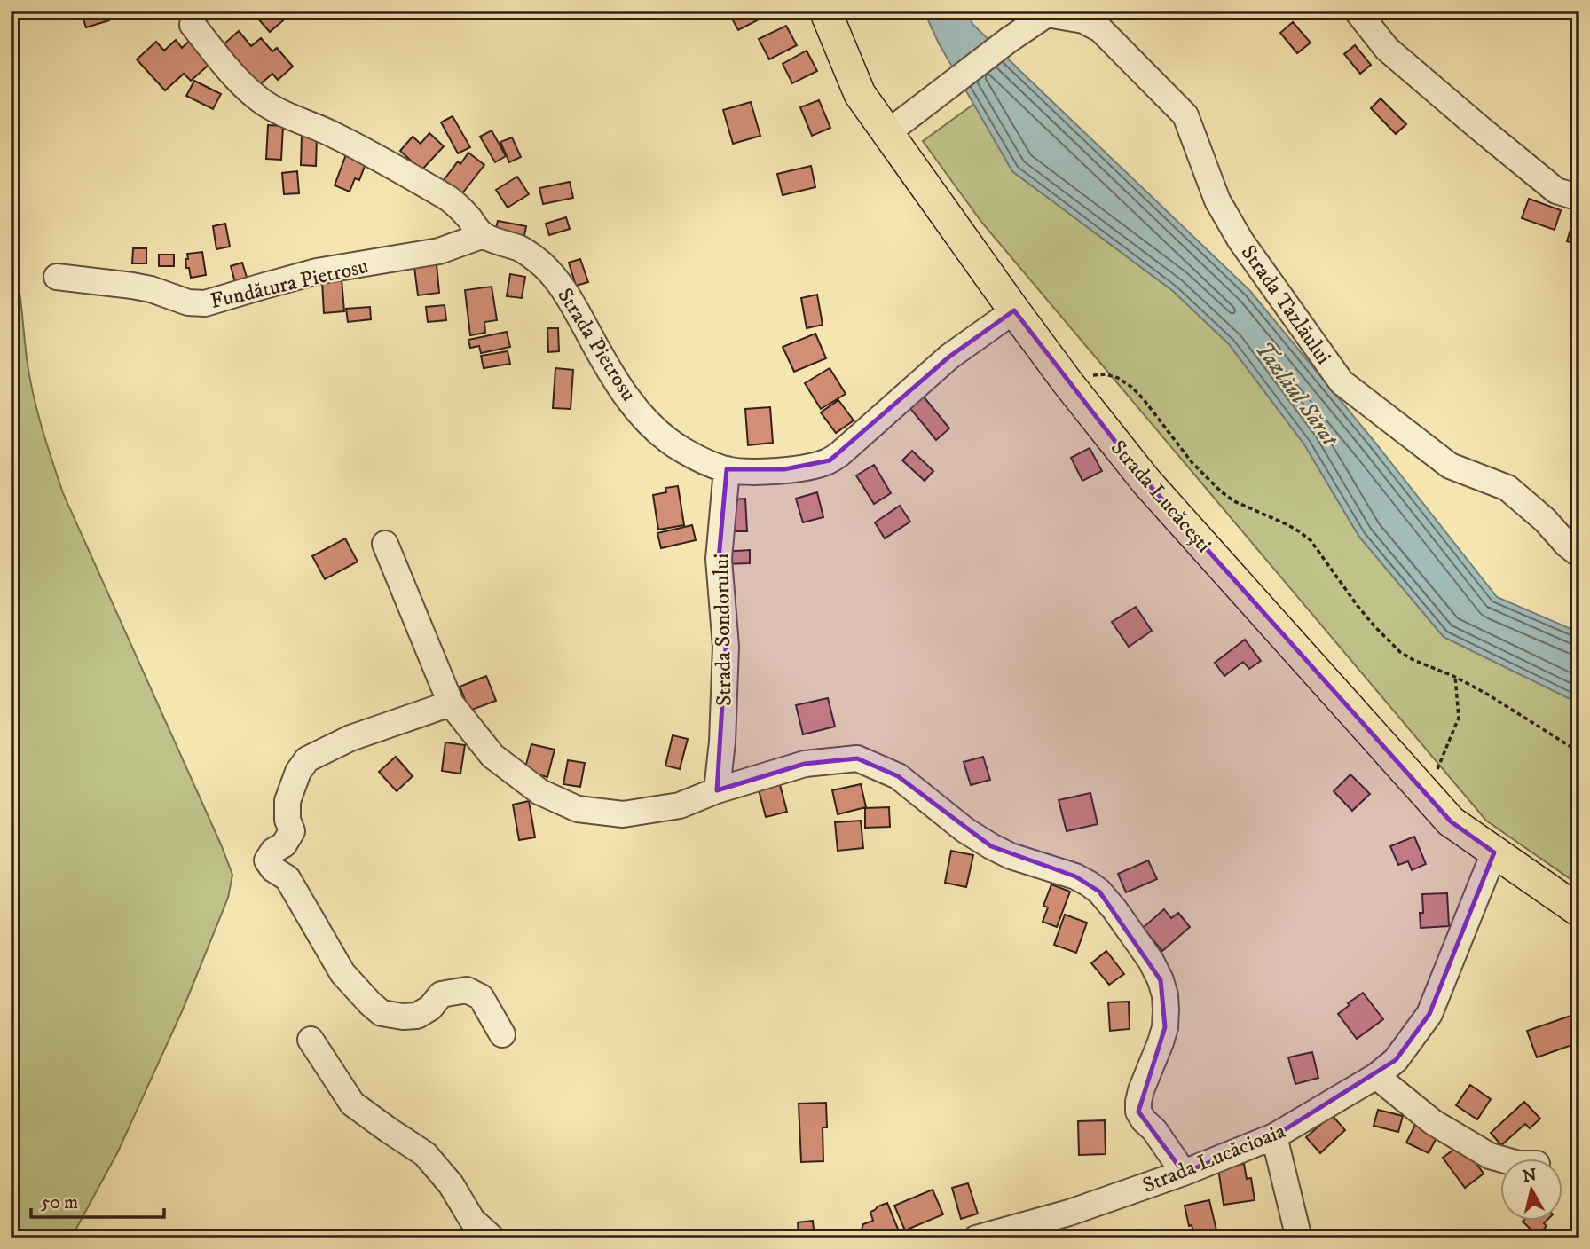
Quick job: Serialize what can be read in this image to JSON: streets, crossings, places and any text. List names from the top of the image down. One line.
{"streets":{"main road":["Strada Lucăcești"],"street":["Fundătura Pietrosu","Strada Tazlăului","Strada Pietrosu","Strada Sondorului","Strada Lucăcioaia"]},"crossings":[["Fundătura Pietrosu","Strada Pietrosu"],["Strada Tazlăului","Strada Lucăcești"],["Strada Pietrosu","Strada Lucăcești"],["Strada Pietrosu","Strada Sondorului"],["Strada Lucăcești","Strada Lucăcioaia"]],"water":["Tazlăul Sărat"],"scale_bar":"50 m","north":"top"}
